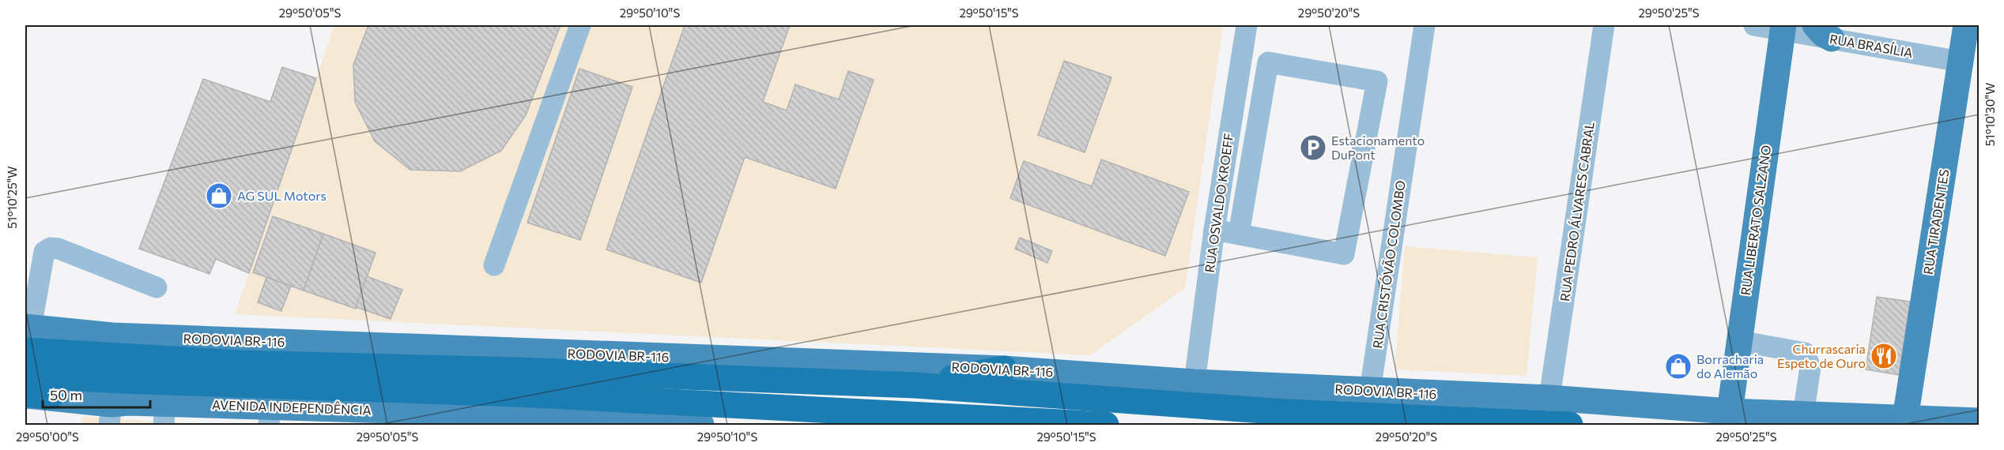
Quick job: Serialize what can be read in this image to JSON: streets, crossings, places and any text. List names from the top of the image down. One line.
{"streets":{"highway":["RODOVIA BR-116"],"main road":["RUA LIBERATO SALZANO","RUA TIRADENTES","AVENIDA INDEPENDÊNCIA"],"street":["RUA BRASÍLIA","RUA OSVALDO KROEFF","RUA PEDRO ÁLVARES CABRAL","RUA CRISTÓVÃO COLOMBO"]},"crossings":[["RUA BRASÍLIA","RUA LIBERATO SALZANO"],["RUA BRASÍLIA","RUA TIRADENTES"],["RUA OSVALDO KROEFF","RODOVIA BR-116"],["RUA PEDRO ÁLVARES CABRAL","RODOVIA BR-116"],["RUA LIBERATO SALZANO","RODOVIA BR-116"],["RUA TIRADENTES","RODOVIA BR-116"],["RUA CRISTÓVÃO COLOMBO","RODOVIA BR-116"]],"places":{"parking":["Estacionamento DuPont"],"shop":["AG SUL Motors","Borracharia do Alemão"],"restaurant":["Churrascaria Espeto de Ouro"]},"scale_bar":"50 m","coordinates":["29°50'05\"S","29°50'10\"S","29°50'15\"S","29°50'20\"S","29°50'25\"S","51°10'30\"W","51°10'25\"W","29°50'00\"S"]}
